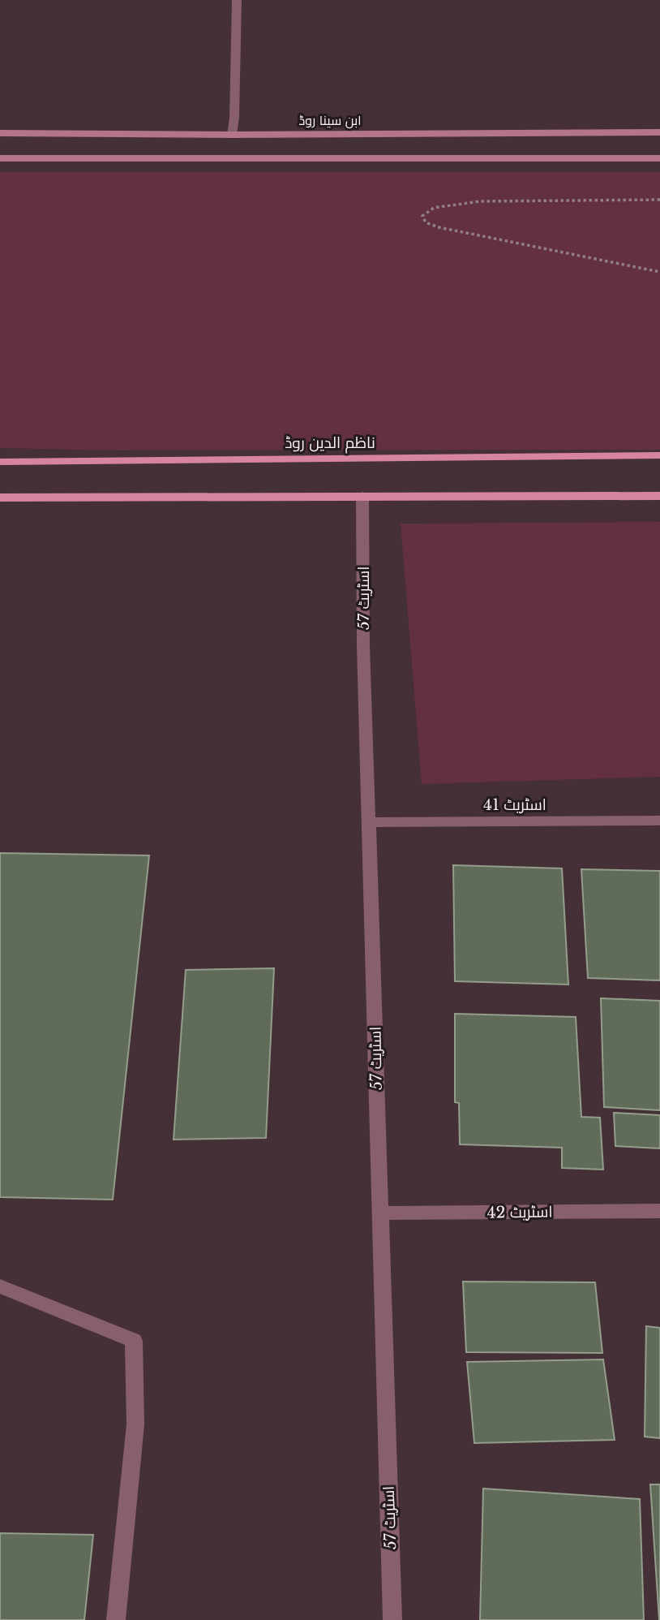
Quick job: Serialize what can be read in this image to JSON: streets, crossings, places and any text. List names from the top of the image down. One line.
{"streets":{"main road":["ابن سینا روڈ","ناظم الدین روڈ"],"street":["اسٹریٹ 57","اسٹریٹ 41","اسٹریٹ 42"]},"crossings":[["اسٹریٹ 57","اسٹریٹ 41"],["اسٹریٹ 57","اسٹریٹ 42"]]}
